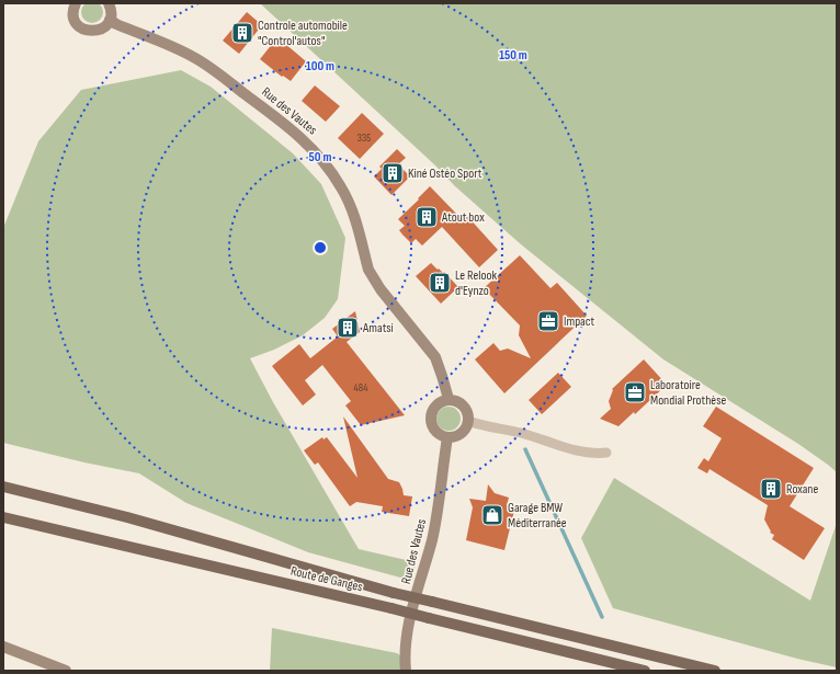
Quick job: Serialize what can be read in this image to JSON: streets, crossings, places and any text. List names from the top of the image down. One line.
{"streets":{"main road":["Route de Ganges"],"street":["Rue des Vautes"]},"places":{"building":["Controle automobile \"Control'autos\"","Kiné Ostéo Sport","Atout box","Le Relook d'Eynzo","Amatsi","Roxane"],"office":["Impact","Laboratoire Mondial Prothèse"],"shop":["Garage BMW Méditerranée"]},"house_numbers":["335","484"],"rings":["150 m","100 m","50 m"]}
